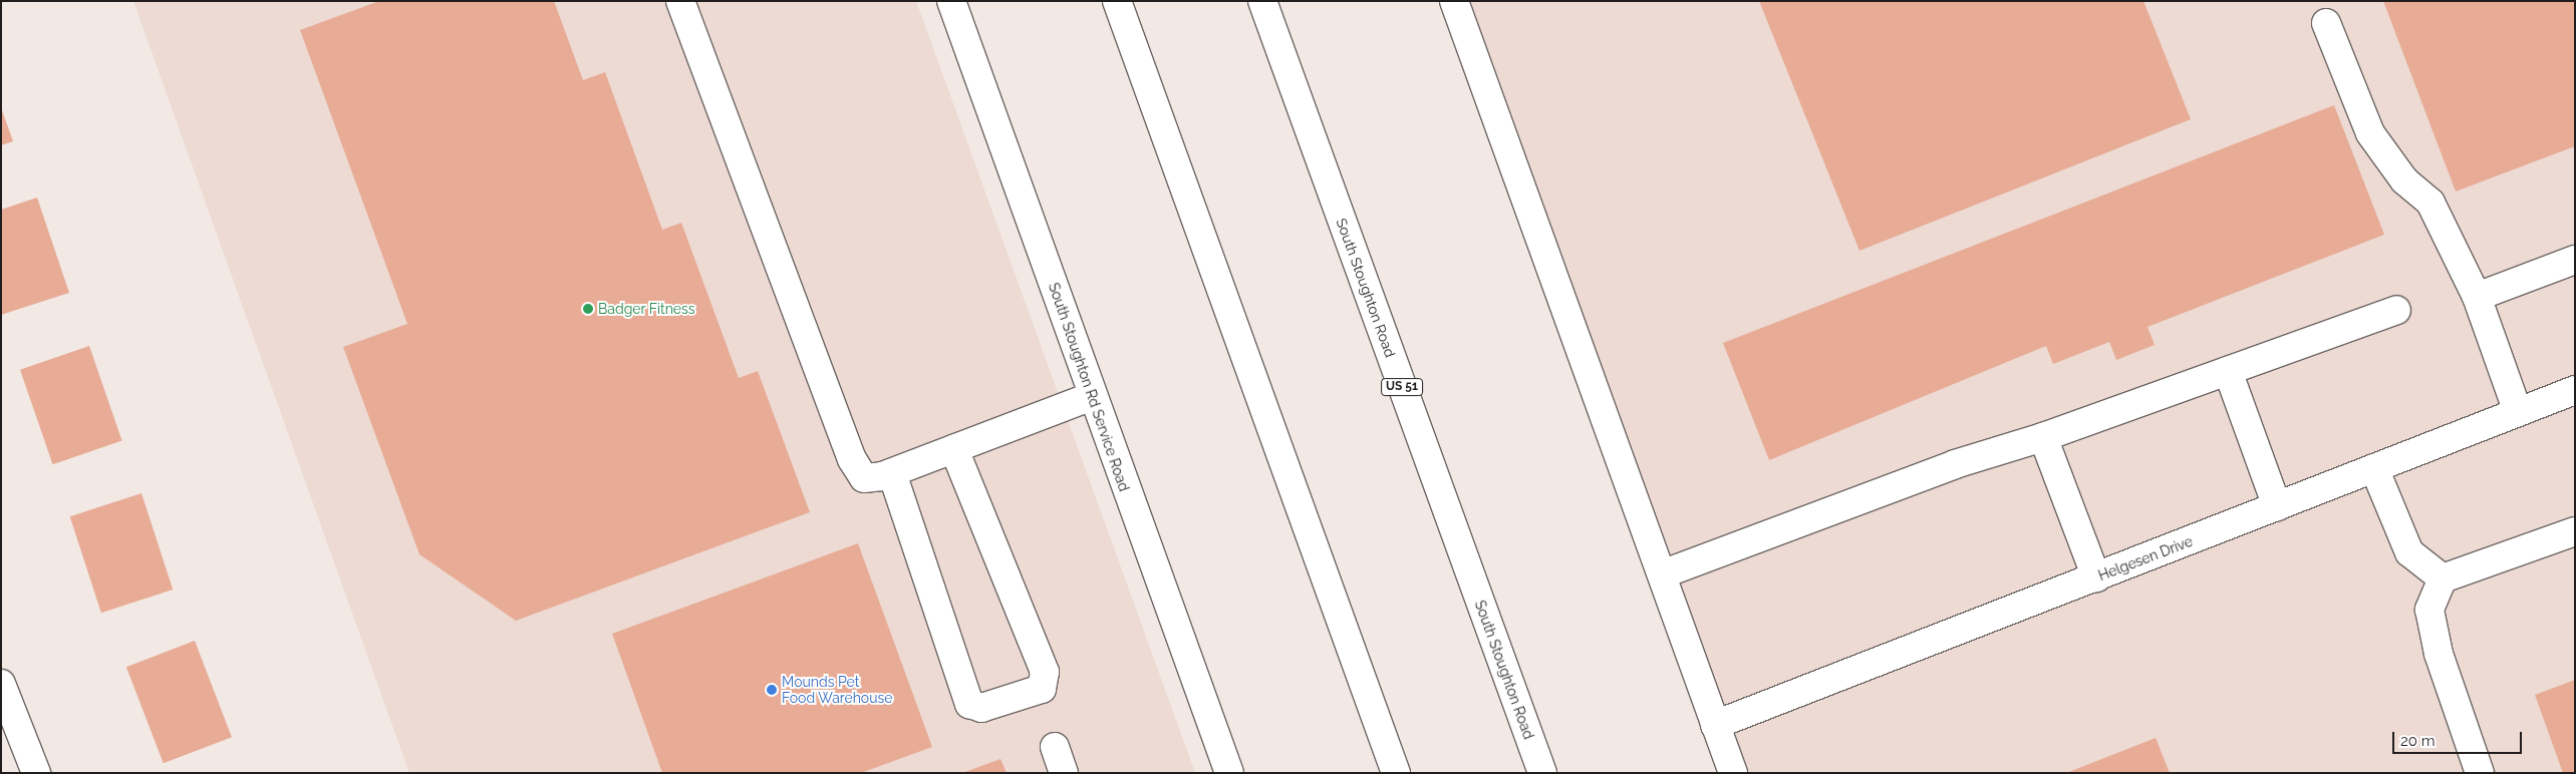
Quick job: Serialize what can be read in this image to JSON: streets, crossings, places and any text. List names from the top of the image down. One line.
{"streets":{"street":["South Stoughton Road","South Stoughton Rd Service Road","US 51","Helgesen Drive"]},"places":["Badger Fitness","Mounds Pet Food Warehouse"],"scale_bar":"20 m"}
